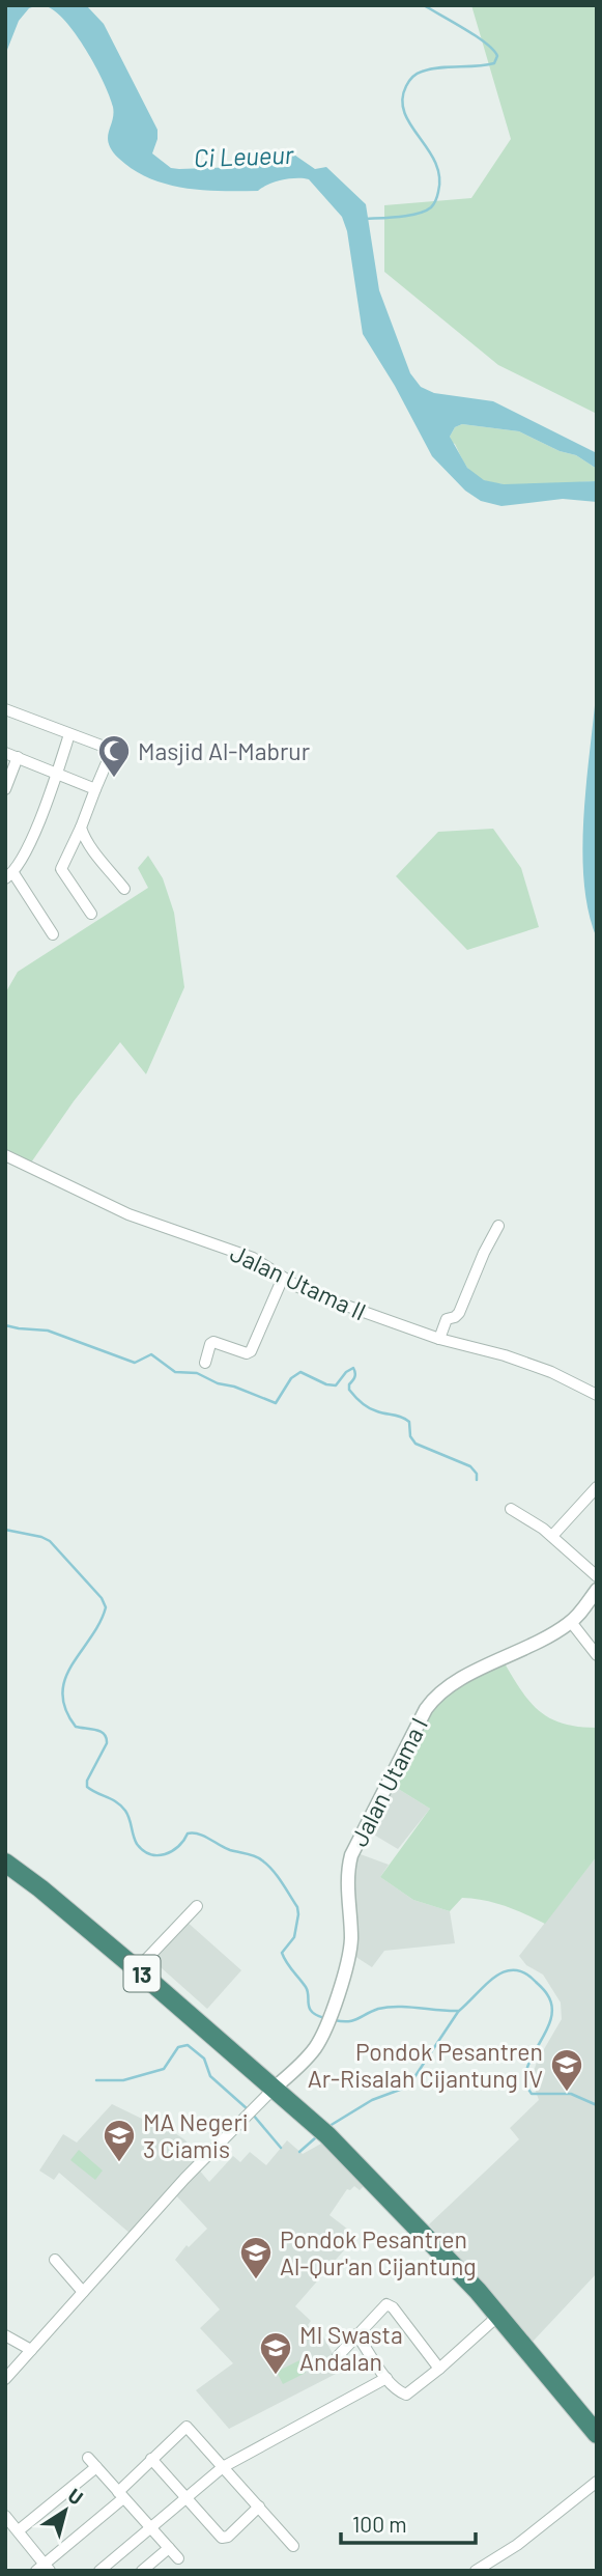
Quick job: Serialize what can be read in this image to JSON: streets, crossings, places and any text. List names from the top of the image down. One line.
{"streets":{"highway":["13"],"street":["Jalan Utama II","Jalan Utama I"]},"crossings":[["Jalan Utama I","13"]],"water":["Ci Leueur"],"places":{"mosque":["Masjid Al-Mabrur"],"school or university":["Pondok Pesantren Ar-Risalah Cijantung IV","MA Negeri 3 Ciamis","Pondok Pesantren Al-Qur'an Cijantung","MI Swasta Andalan"]},"scale_bar":"100 m","north":"top right"}
